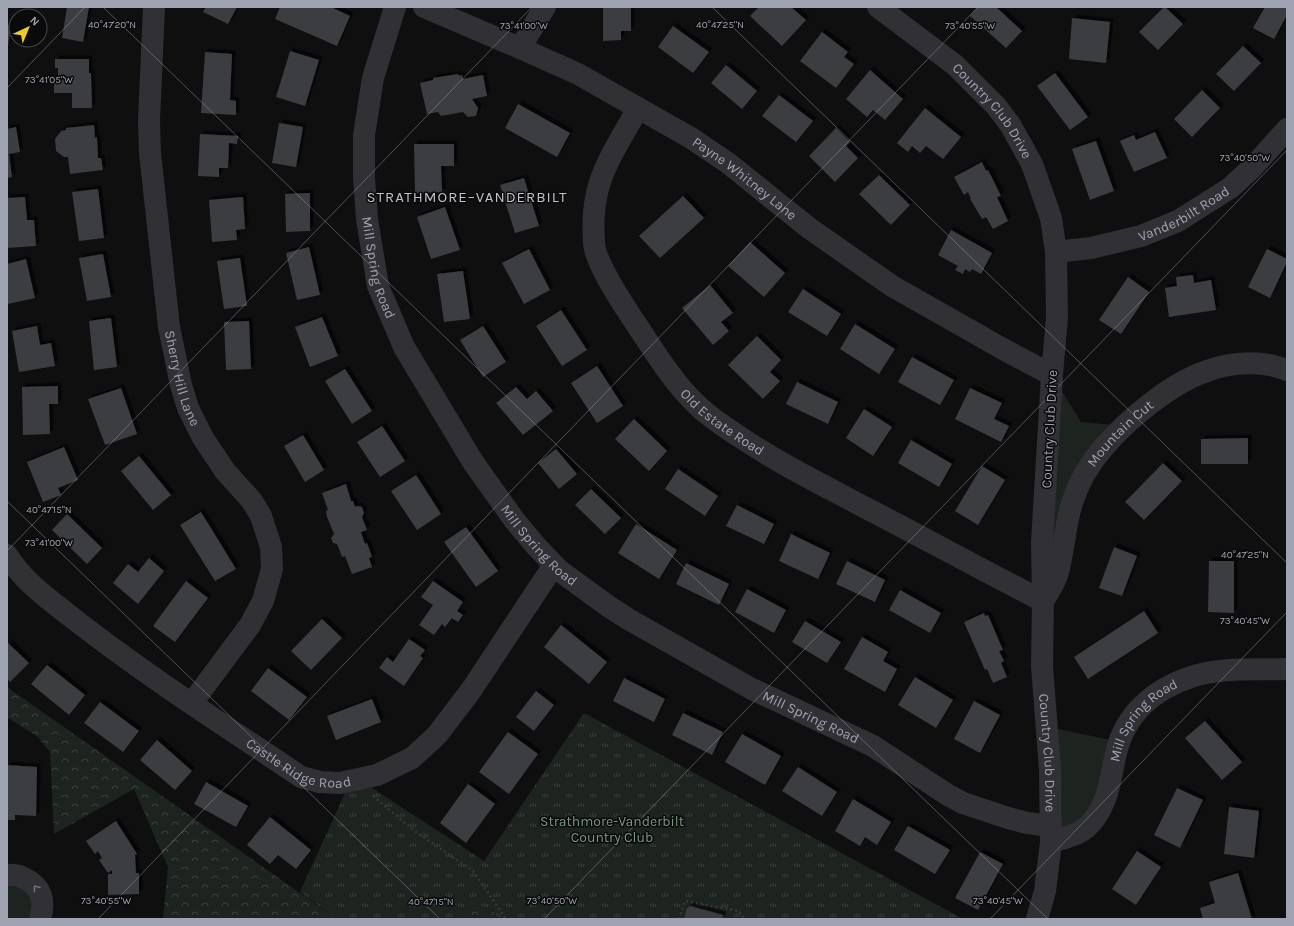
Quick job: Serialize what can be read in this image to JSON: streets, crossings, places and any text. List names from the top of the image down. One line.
{"streets":{"street":["Country Club Drive","Payne Whitney Lane","Vanderbilt Road","Mill Spring Road","Sherry Hill Lane","Old Estate Road","Mountain Cut","Castle Ridge Road"]},"crossings":[["Country Club Drive","Payne Whitney Lane"],["Country Club Drive","Vanderbilt Road"],["Country Club Drive","Mill Spring Road"],["Country Club Drive","Old Estate Road"],["Country Club Drive","Mountain Cut"],["Payne Whitney Lane","Old Estate Road"],["Mill Spring Road","Castle Ridge Road"],["Sherry Hill Lane","Castle Ridge Road"],["Old Estate Road","Mountain Cut"]],"districts":["STRATHMORE–VANDERBILT"],"parks":["Strathmore-Vanderbilt Country Club"],"north":"top right","coordinates":["40°47'20\"N","40°47'25\"N","73°41'00\"W","73°40'55\"W","73°41'05\"W","73°40'50\"W","40°47'15\"N","73°40'45\"W"]}
